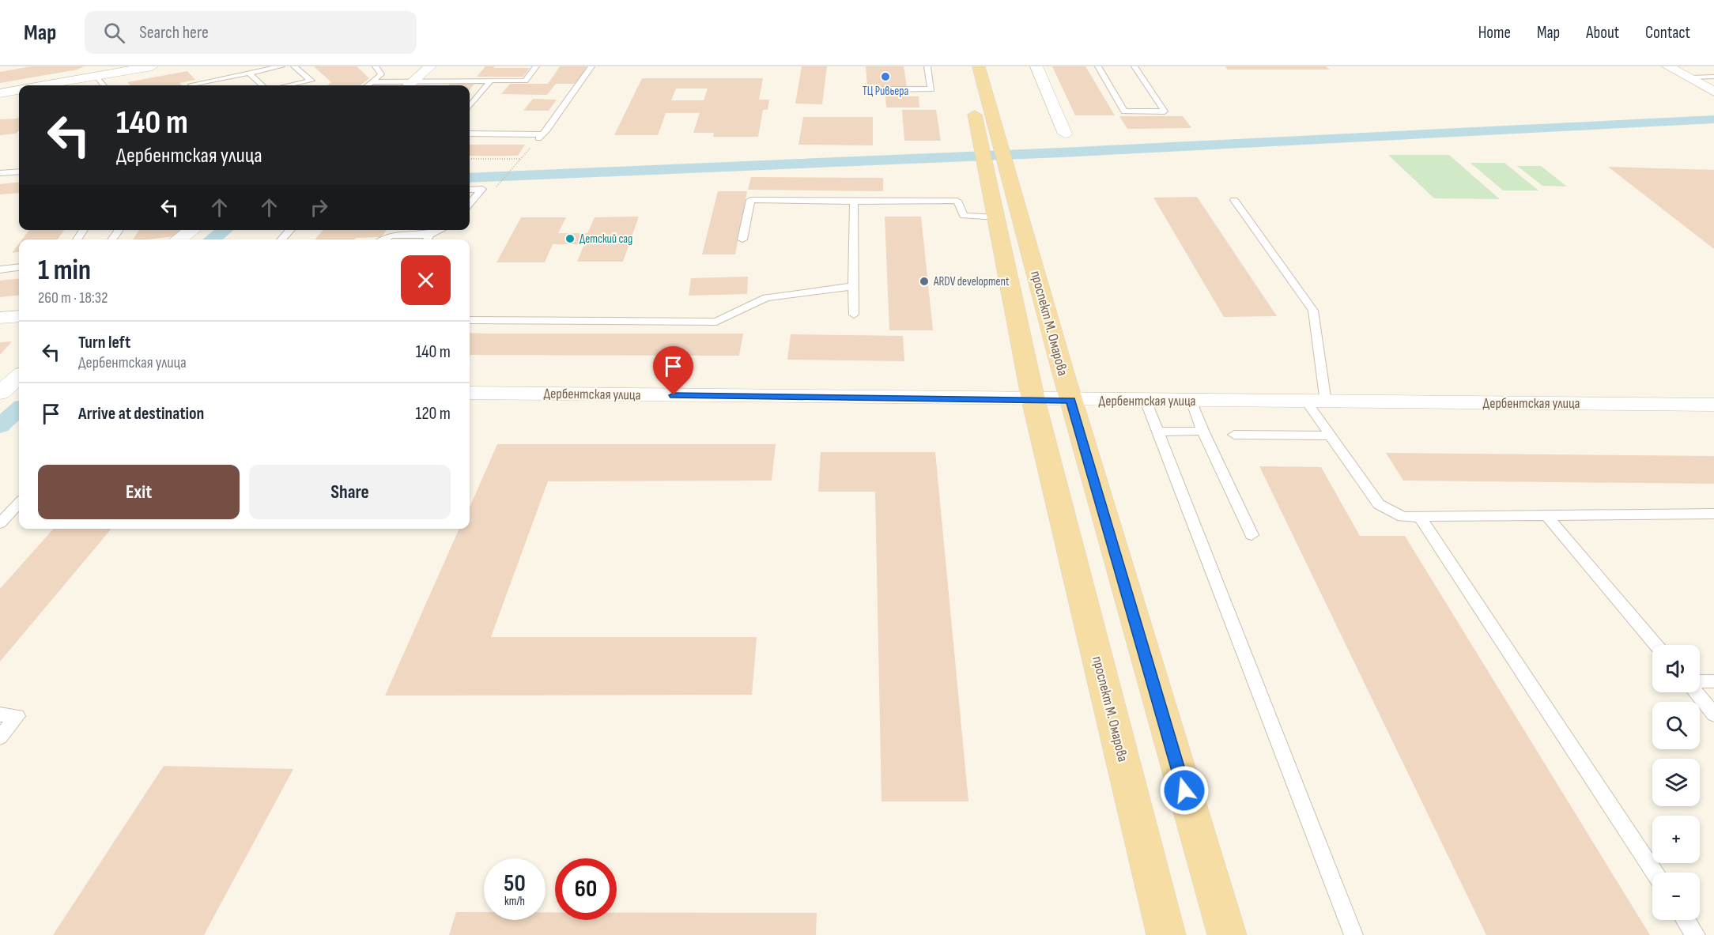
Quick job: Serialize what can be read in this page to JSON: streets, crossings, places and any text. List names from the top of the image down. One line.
{"streets":{"main road":["проспект М. Омарова"],"street":["Дербентская улица"]},"crossings":[["проспект М. Омарова","Дербентская улица"]],"places":["ТЦ Ривьера","Детский сад","ARDV development"],"page":{"header":"Map","search":"Search here","nav":["Home","Map","About","Contact"],"turn":["140 m","Дербентская улица"],"heading":["1 min","260 m · 18:32"],"list":[{"name":"Turn left","note":"Дербентская улица","value":"140 m"},{"name":"Arrive at destination","value":"120 m"}],"buttons":["Exit","Share"],"map_buttons":["+","−"],"speed":"50 km/h","limit":"60"}}
